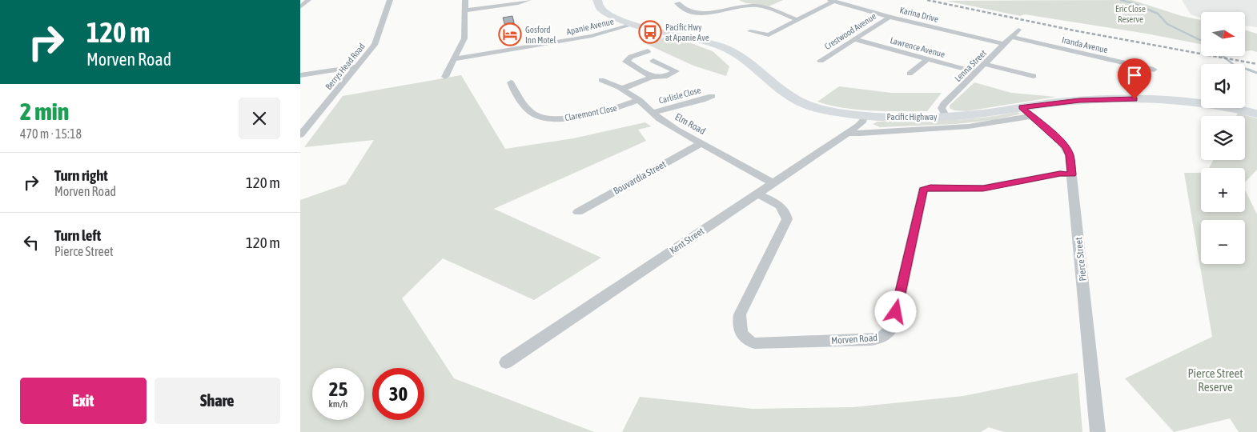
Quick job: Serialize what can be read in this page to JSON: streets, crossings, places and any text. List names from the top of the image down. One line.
{"streets":{"main road":["Pacific Highway"],"street":["Karina Drive","Apanie Avenue","Crestwood Avenue","Iranda Avenue","Lawrence Avenue","Lenna Street","Berrys Head Road","Carlisle Close","Claremont Close","Elm Road","Bouvardia Street","Kent Street","Pierce Street","Morven Road"]},"crossings":[["Karina Drive","Crestwood Avenue"],["Karina Drive","Lenna Street"],["Apanie Avenue","Pacific Highway"],["Crestwood Avenue","Lawrence Avenue"],["Iranda Avenue","Lenna Street"],["Lawrence Avenue","Lenna Street"],["Lenna Street","Pacific Highway"],["Carlisle Close","Elm Road"],["Claremont Close","Elm Road"],["Pacific Highway","Kent Street"],["Pacific Highway","Pierce Street"],["Elm Road","Bouvardia Street"],["Elm Road","Kent Street"],["Kent Street","Morven Road"],["Pierce Street","Morven Road"]],"parks":["Eric Close Reserve","Pierce Street Reserve"],"places":{"bus stop":["Pacific Hwy at Apanie Ave"],"hotel":["Gosford Inn Motel"]},"north":"right","page":{"turn":["120 m","Morven Road"],"map_buttons":["+","−"],"heading":["2 min","470 m · 15:18"],"list":[{"name":"Turn right","note":"Morven Road","value":"120 m"},{"name":"Turn left","note":"Pierce Street","value":"120 m"}],"speed":"25 km/h","limit":"30","buttons":["Exit","Share"]}}
